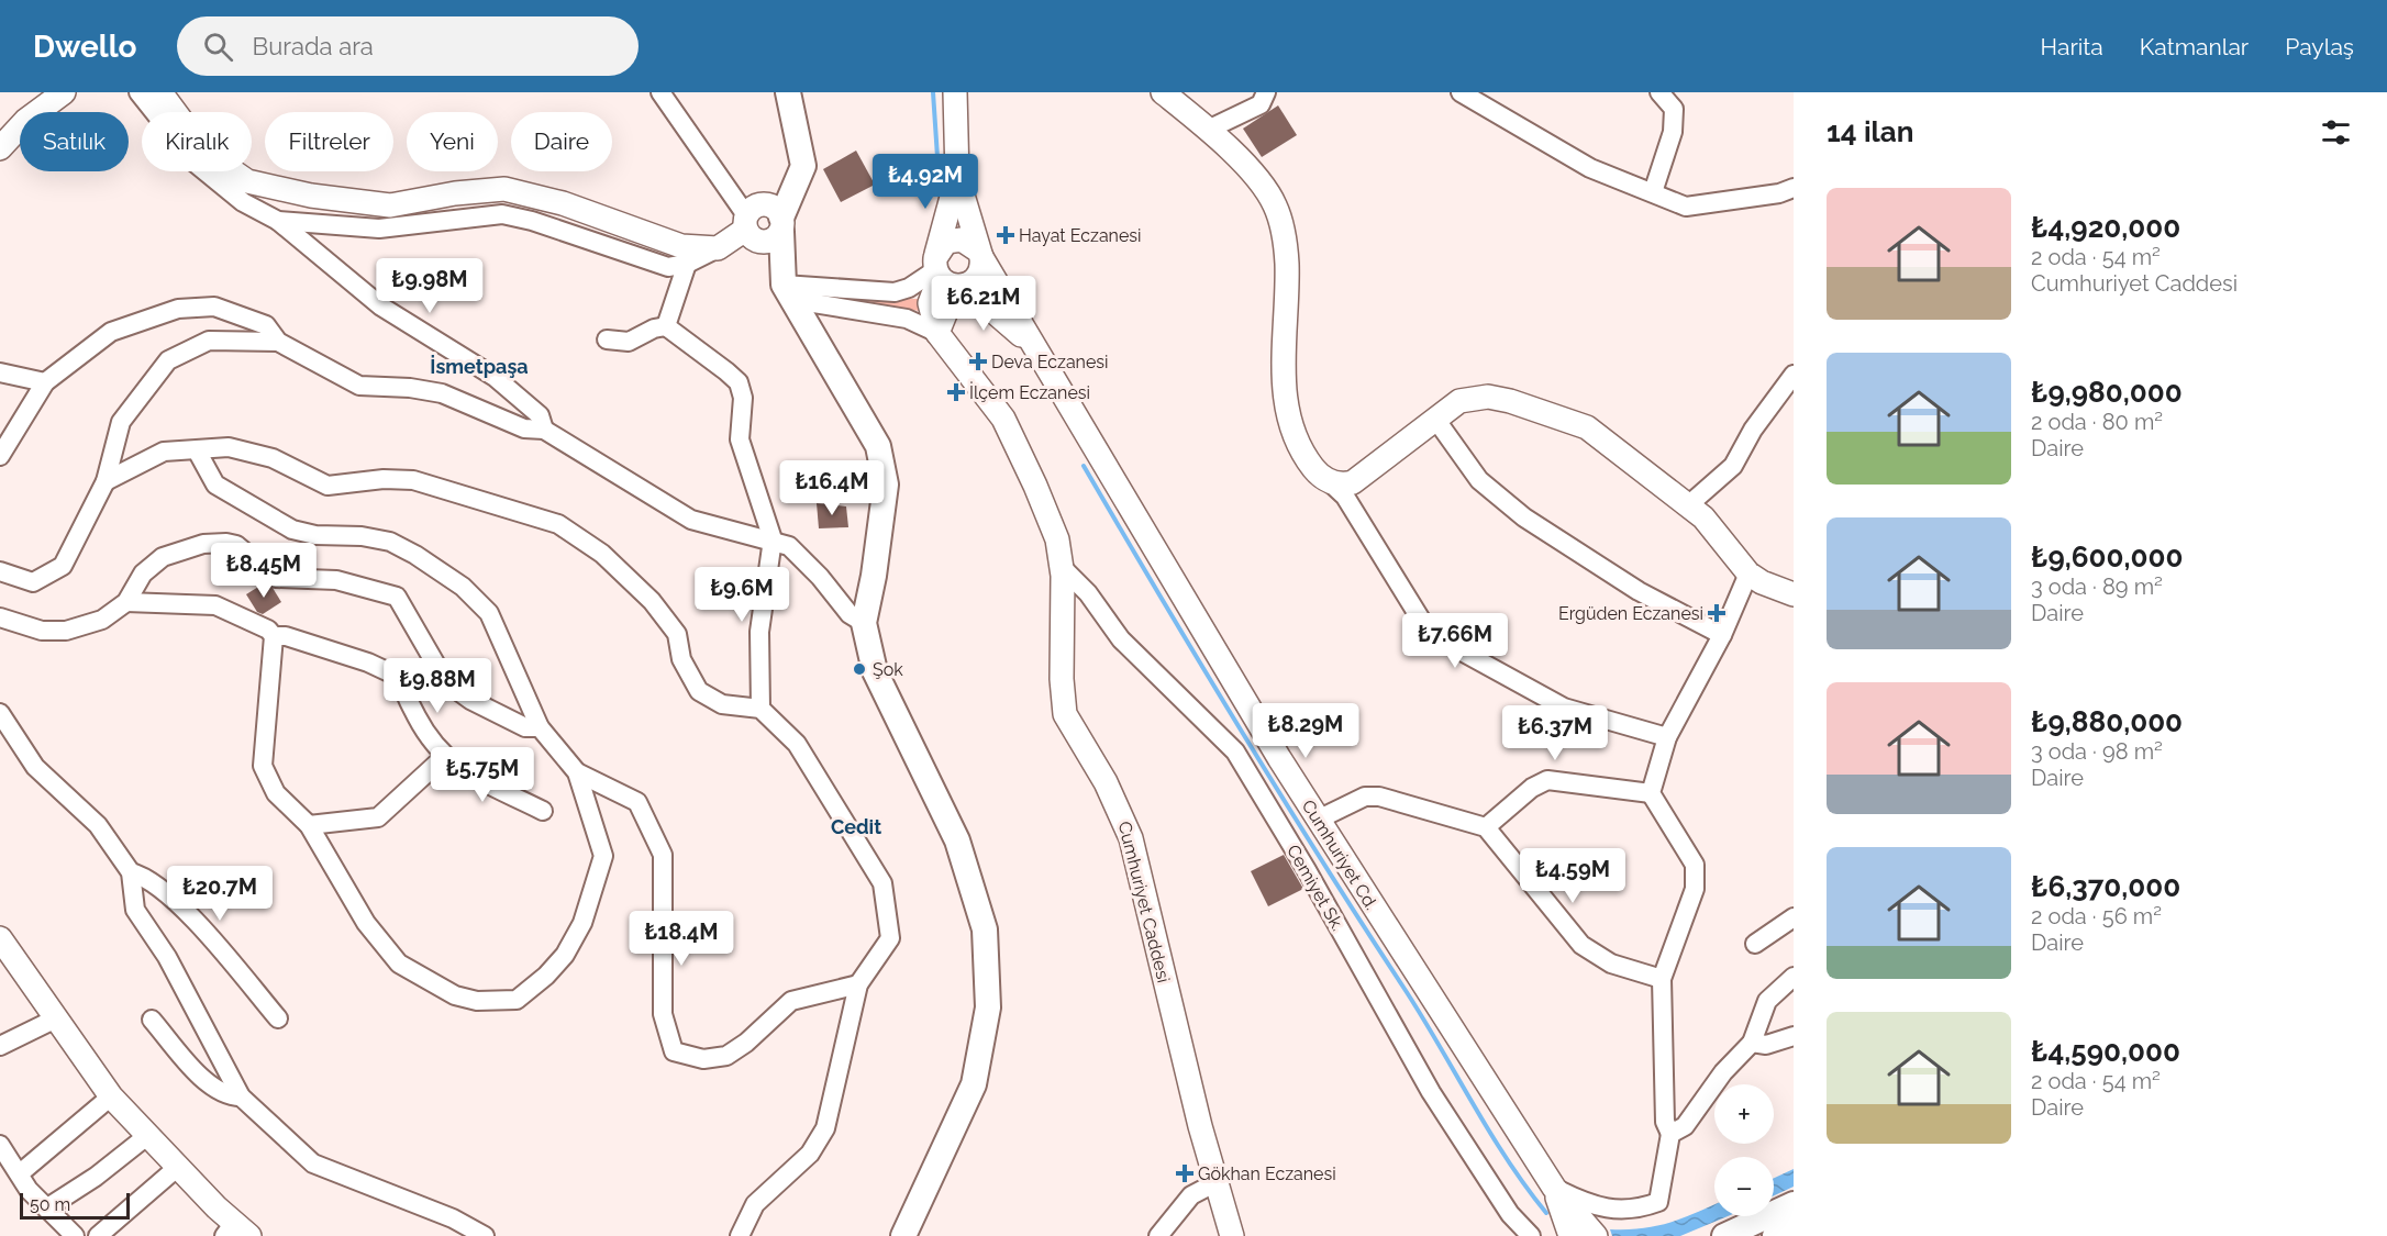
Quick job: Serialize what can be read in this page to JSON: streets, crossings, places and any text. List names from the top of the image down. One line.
{"streets":{"street":["Cumhuriyet Cd.","Cemiyet Sk.","Cumhuriyet Caddesi"]},"crossings":[["Cumhuriyet Cd.","Cumhuriyet Caddesi"],["Cemiyet Sk.","Cumhuriyet Caddesi"]],"districts":["İsmetpaşa","Cedit"],"places":{"health":["Hayat Eczanesi","Deva Eczanesi","İlçem Eczanesi","Ergüden Eczanesi","Gökhan Eczanesi"],"other":["Şok"]},"scale_bar":"50 m","page":{"header":"Dwello","search":"Burada ara","nav":["Harita","Katmanlar","Paylaş"],"heading":"14 ilan","chip":["Satılık","Kiralık","Filtreler","Yeni","Daire"],"price":["₺4.92M","₺9.98M","₺6.21M","₺16.4M","₺8.45M","₺9.6M","₺7.66M","₺9.88M","₺8.29M","₺6.37M","₺5.75M","₺4.59M","₺20.7M","₺18.4M"],"list":[{"name":"₺4,920,000","note":"2 oda · 54 m² · Cumhuriyet Caddesi"},{"name":"₺9,980,000","note":"2 oda · 80 m² · Daire"},{"name":"₺9,600,000","note":"3 oda · 89 m² · Daire"},{"name":"₺9,880,000","note":"3 oda · 98 m² · Daire"},{"name":"₺6,370,000","note":"2 oda · 56 m² · Daire"},{"name":"₺4,590,000","note":"2 oda · 54 m² · Daire"}],"map_buttons":["+","−"],"scale":"50 m"}}
